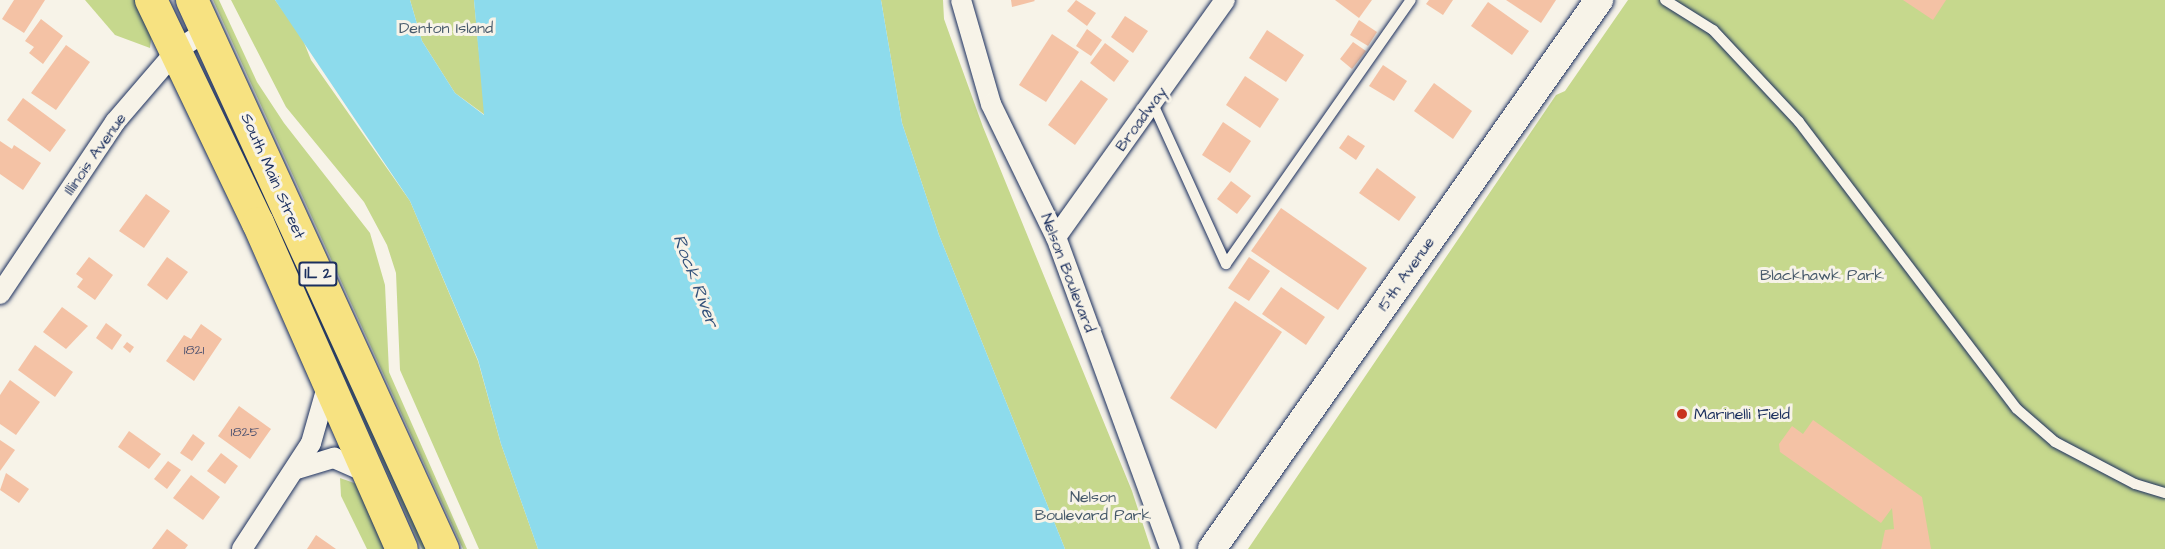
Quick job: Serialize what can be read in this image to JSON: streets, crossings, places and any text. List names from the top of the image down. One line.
{"streets":{"main road":["South Main Street","IL 2","15th Avenue"],"street":["Broadway","Illinois Avenue","Nelson Boulevard"]},"crossings":[["Broadway","Nelson Boulevard"],["Illinois Avenue","South Main Street"]],"water":["Rock River"],"parks":["Denton Island","Blackhawk Park","Nelson Boulevard Park"],"places":["Marinelli Field"],"house_numbers":["1821","1825"]}
